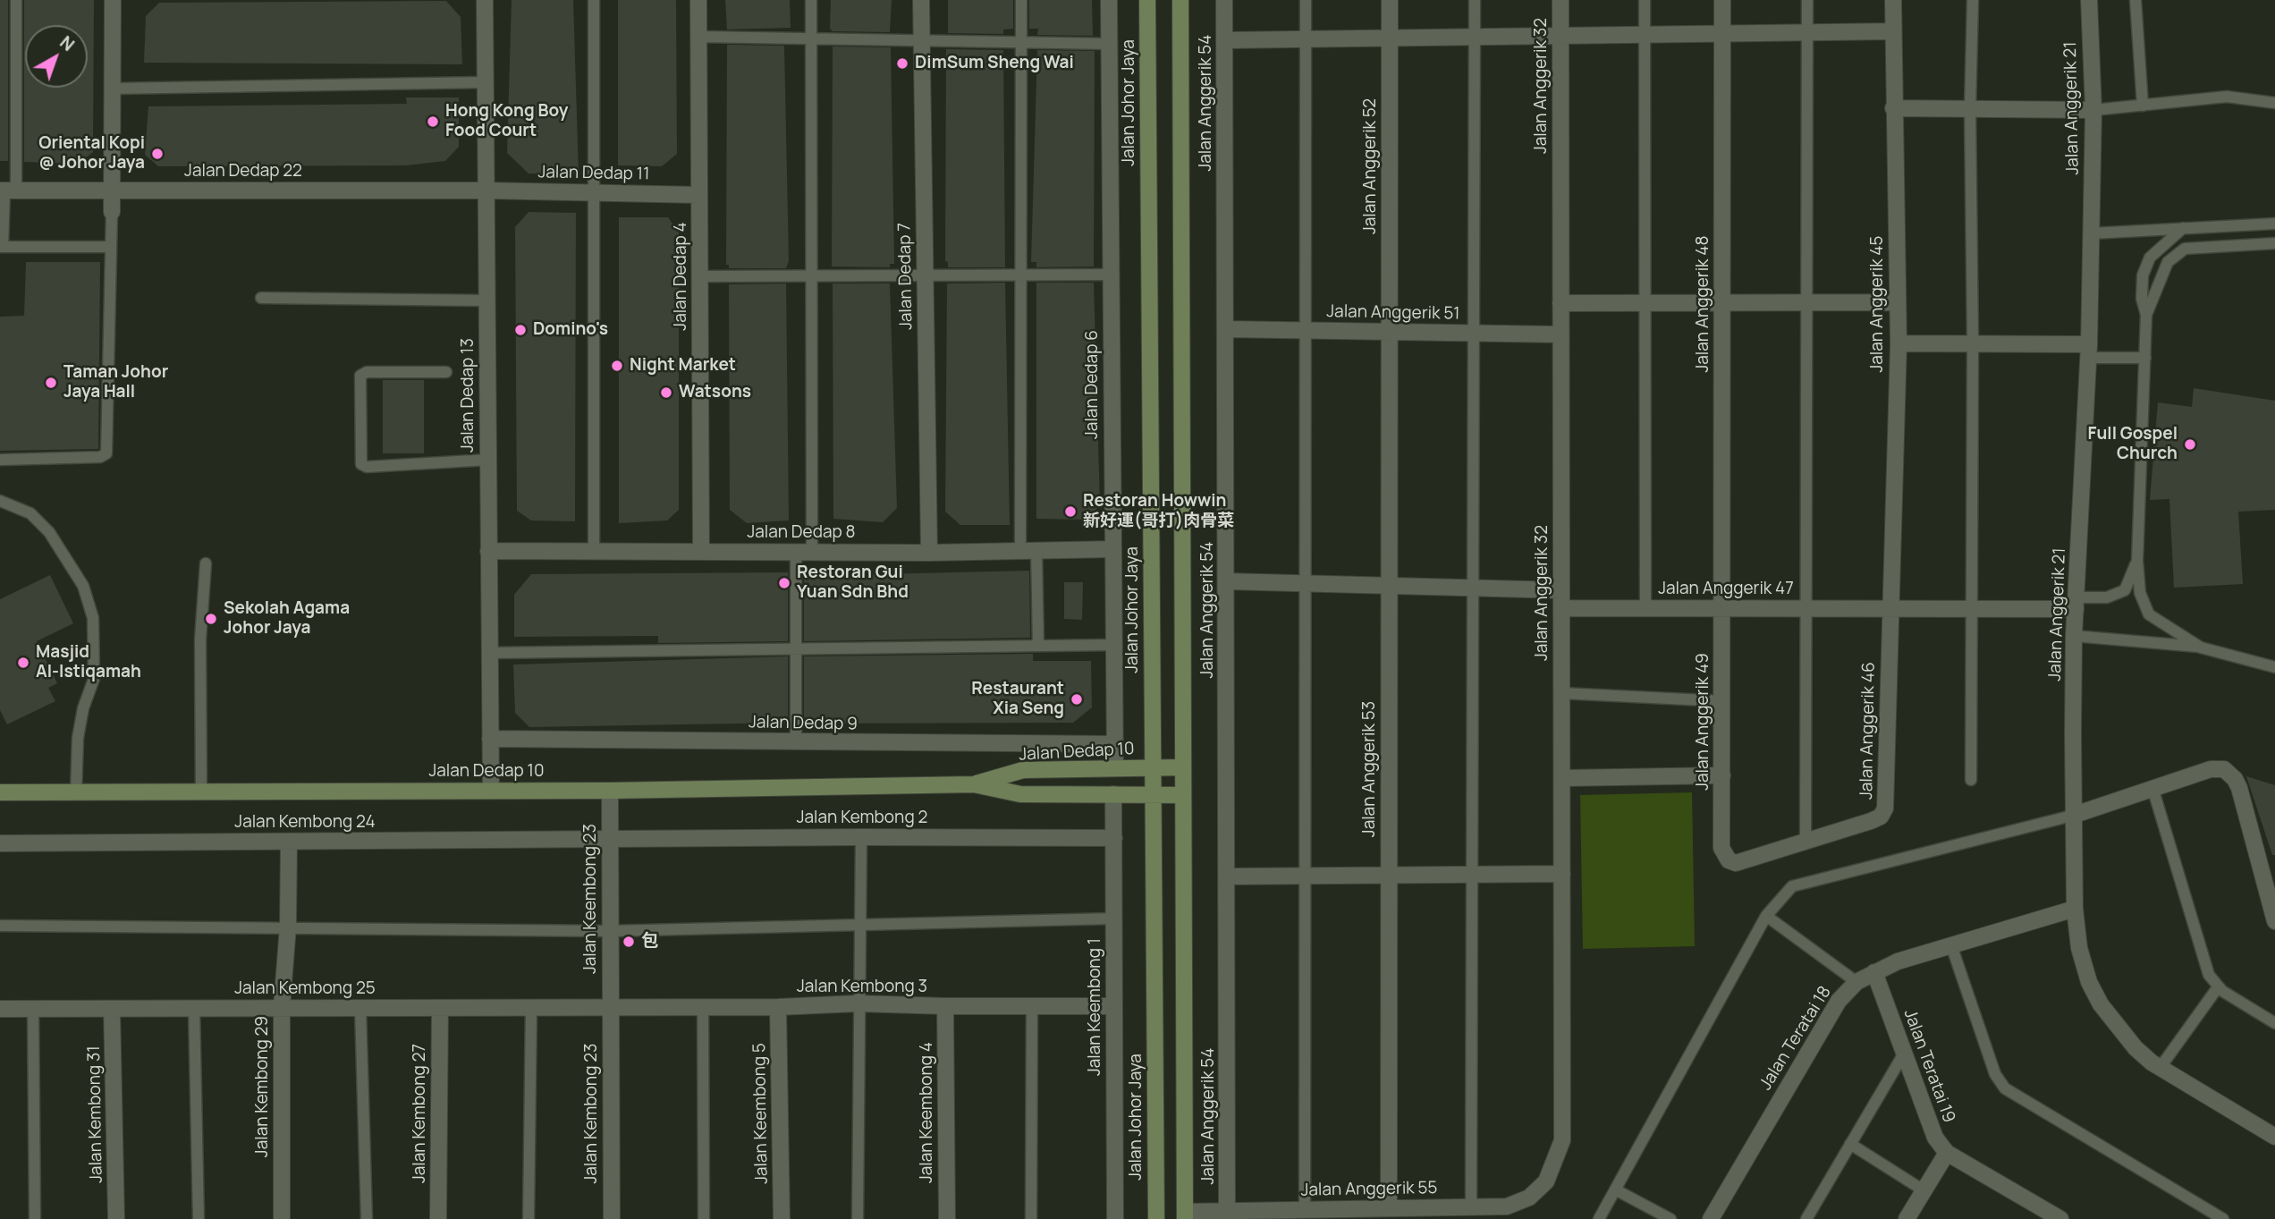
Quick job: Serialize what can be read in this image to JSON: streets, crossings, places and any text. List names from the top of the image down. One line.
{"streets":{"main road":["Jalan Johor Jaya","Jalan Dedap 10"],"street":["Jalan Anggerik 32","Jalan Anggerik 54","Jalan Anggerik 21","Jalan Anggerik 52","Jalan Dedap 22","Jalan Dedap 11","Jalan Dedap 4","Jalan Dedap 7","Jalan Anggerik 48","Jalan Anggerik 45","Jalan Anggerik 51","Jalan Dedap 6","Jalan Dedap 13","Jalan Dedap 8","Jalan Anggerik 47","Jalan Anggerik 49","Jalan Dedap 9","Jalan Anggerik 46","Jalan Anggerik 53","Jalan Kembong 2","Jalan Kembong 24","Jalan Keembong 23","Jalan Kembong 3","Jalan Kembong 25","Jalan Keembong 1","Jalan Teratai 18","Jalan Teratai 19","Jalan Kembong 29","Jalan Keembong 4","Jalan Kembong 27","Jalan Kembong 23","Jalan Keembong 5","Jalan Kembong 31","Jalan Anggerik 55"]},"crossings":[["Jalan Anggerik 32","Jalan Anggerik 51"],["Jalan Anggerik 32","Jalan Anggerik 47"],["Jalan Anggerik 32","Jalan Anggerik 55"],["Jalan Johor Jaya","Jalan Dedap 10"],["Jalan Anggerik 54","Jalan Anggerik 51"],["Jalan Anggerik 54","Jalan Anggerik 55"],["Jalan Anggerik 21","Jalan Anggerik 47"],["Jalan Anggerik 21","Jalan Teratai 18"],["Jalan Anggerik 52","Jalan Anggerik 51"],["Jalan Anggerik 52","Jalan Anggerik 53"],["Jalan Dedap 22","Jalan Dedap 11"],["Jalan Dedap 22","Jalan Dedap 13"],["Jalan Dedap 11","Jalan Dedap 4"],["Jalan Dedap 11","Jalan Dedap 13"],["Jalan Dedap 4","Jalan Dedap 8"],["Jalan Dedap 7","Jalan Dedap 8"],["Jalan Anggerik 48","Jalan Anggerik 47"],["Jalan Anggerik 48","Jalan Anggerik 49"],["Jalan Anggerik 45","Jalan Anggerik 47"],["Jalan Anggerik 45","Jalan Anggerik 46"],["Jalan Anggerik 51","Jalan Anggerik 53"],["Jalan Dedap 6","Jalan Dedap 8"],["Jalan Dedap 6","Jalan Dedap 9"],["Jalan Dedap 6","Jalan Dedap 10"],["Jalan Dedap 13","Jalan Dedap 8"],["Jalan Dedap 13","Jalan Dedap 9"],["Jalan Dedap 13","Jalan Dedap 10"],["Jalan Anggerik 47","Jalan Anggerik 49"],["Jalan Anggerik 47","Jalan Anggerik 46"],["Jalan Anggerik 49","Jalan Anggerik 46"],["Jalan Dedap 10","Jalan Keembong 23"],["Jalan Dedap 10","Jalan Keembong 1"],["Jalan Anggerik 53","Jalan Anggerik 55"],["Jalan Kembong 2","Jalan Kembong 24"],["Jalan Kembong 2","Jalan Keembong 23"],["Jalan Kembong 2","Jalan Keembong 1"],["Jalan Kembong 24","Jalan Keembong 23"],["Jalan Kembong 24","Jalan Kembong 29"],["Jalan Keembong 23","Jalan Kembong 3"],["Jalan Keembong 23","Jalan Kembong 25"],["Jalan Keembong 23","Jalan Kembong 23"],["Jalan Kembong 3","Jalan Kembong 25"],["Jalan Kembong 3","Jalan Keembong 1"],["Jalan Kembong 3","Jalan Keembong 4"],["Jalan Kembong 3","Jalan Kembong 23"],["Jalan Kembong 3","Jalan Keembong 5"],["Jalan Kembong 25","Jalan Kembong 29"],["Jalan Kembong 25","Jalan Kembong 27"],["Jalan Kembong 25","Jalan Kembong 23"],["Jalan Kembong 25","Jalan Kembong 31"],["Jalan Teratai 18","Jalan Teratai 19"]],"places":["DimSum Sheng Wai","Hong Kong Boy Food Court","Oriental Kopi @ Johor Jaya","Domino's","Night Market","Taman Johor Jaya Hall","Watsons","Full Gospel Church","Restoran Howwin 新好運(哥打)肉骨菜","Restoran Gui Yuan Sdn Bhd","Sekolah Agama Johor Jaya","Masjid Al-Istiqamah","Restaurant Xia Seng","包"],"north":"top right"}
